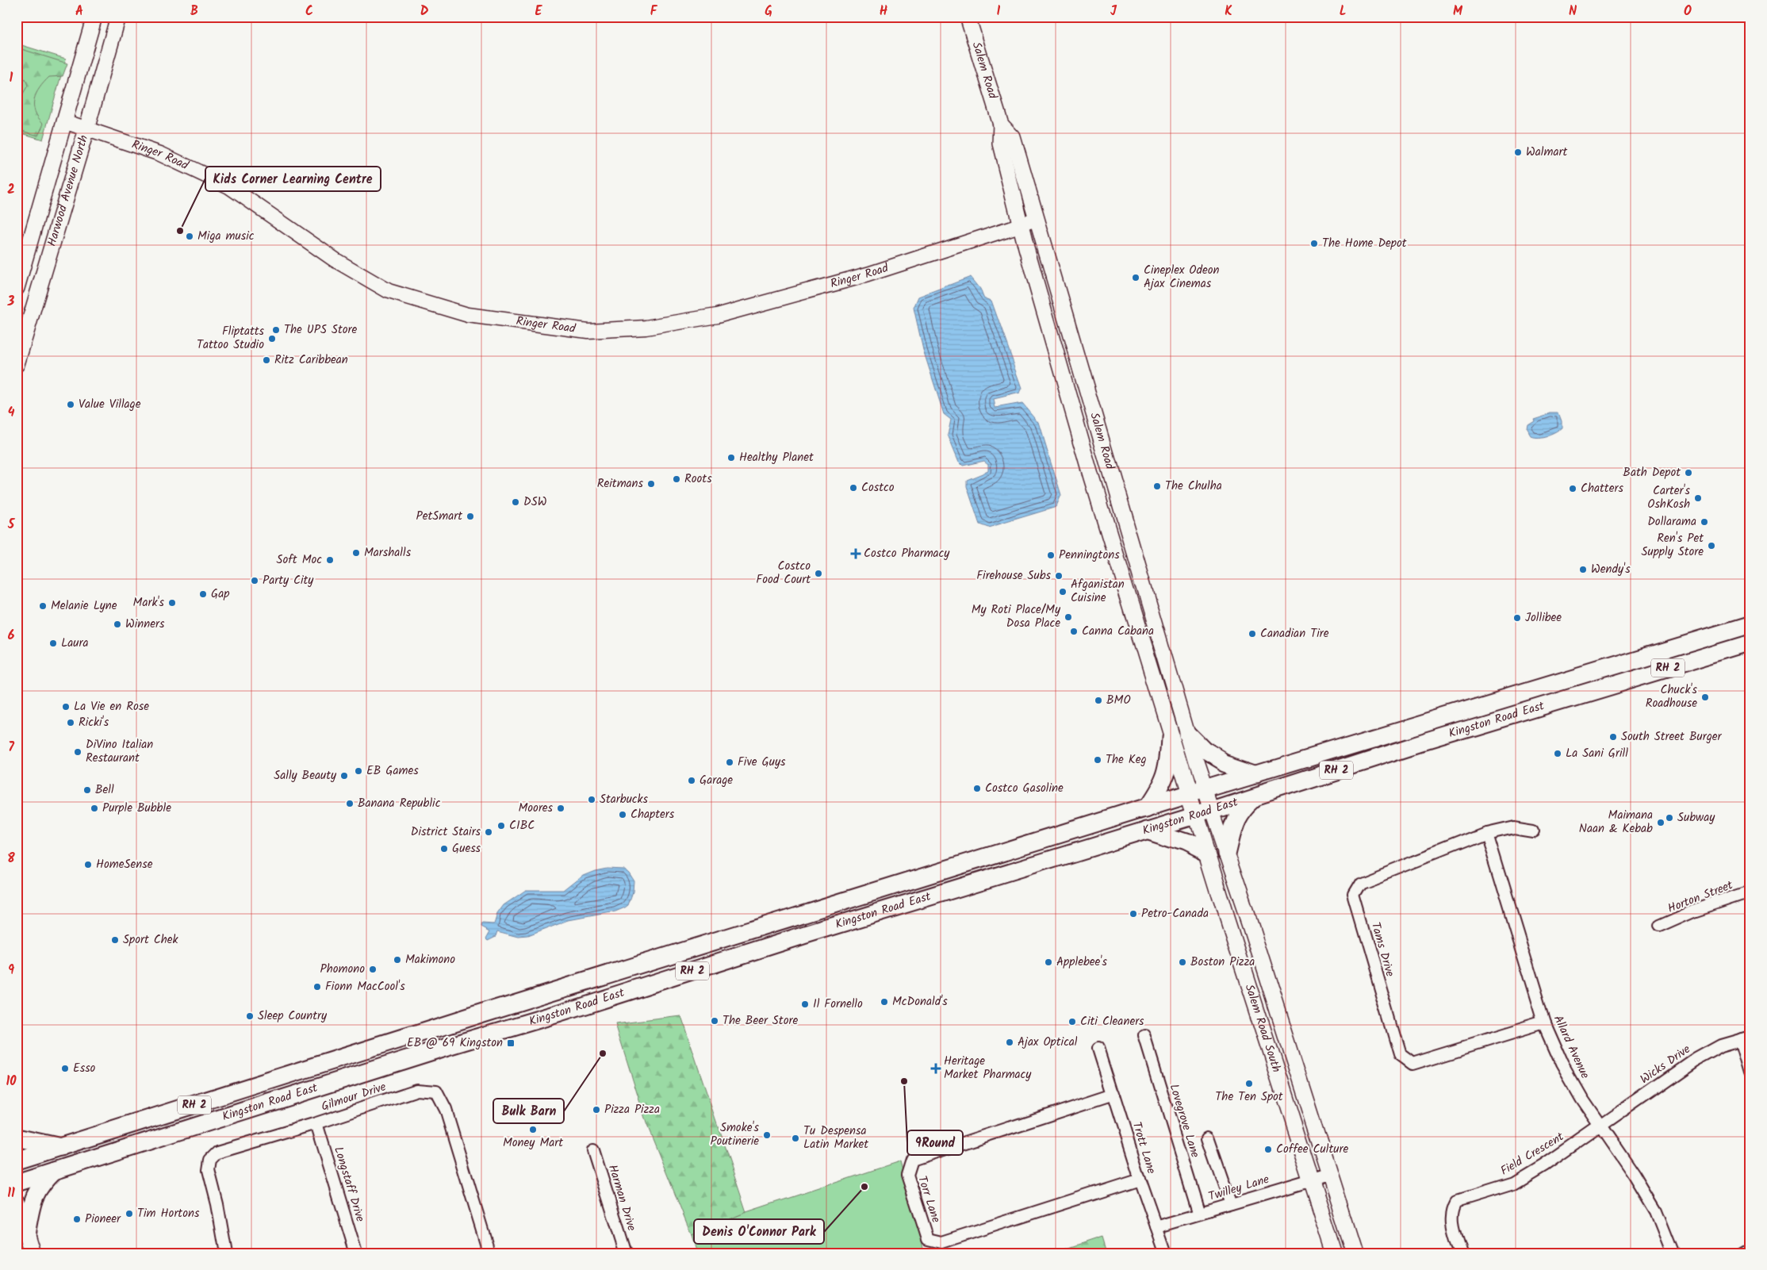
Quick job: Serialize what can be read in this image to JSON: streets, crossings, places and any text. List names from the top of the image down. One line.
{"streets":{"main road":["Salem Road","Harwood Avenue North","RH 2","Kingston Road East","Salem Road South"],"street":["Ringer Road","Horton Street","Tams Drive","Allard Avenue","Wicks Drive","Gilmour Drive","Lovegrove Lane","Trott Lane","Field Crescent","Longstaff Drive","Twilley Lane","Harman Drive","Torr Lane"]},"crossings":[["Salem Road","Ringer Road"],["Salem Road","Salem Road South"],["Ringer Road","Harwood Avenue North"],["Kingston Road East","Salem Road South"],["Tams Drive","Allard Avenue"],["Salem Road South","Twilley Lane"],["Allard Avenue","Wicks Drive"],["Allard Avenue","Field Crescent"],["Wicks Drive","Field Crescent"],["Gilmour Drive","Longstaff Drive"],["Lovegrove Lane","Twilley Lane"],["Trott Lane","Twilley Lane"],["Trott Lane","Torr Lane"]],"places":{"other":["Walmart","Kids Corner Learning Centre","Miga music","The Home Depot","Cineplex Odeon Ajax Cinemas","The UPS Store","Fliptatts Tattoo Studio","Ritz Caribbean","Value Village","Healthy Planet","Bath Depot","Roots","Reitmans","The Chulha","Costco","Chatters","Carter's OshKosh","DSW","PetSmart","Dollarama","Ren's Pet Supply Store","Marshalls","Penningtons","Soft Moc","Wendy's","Costco Food Court","Firehouse Subs","Party City","Afganistan Cuisine","Gap","Mark's","Melanie Lyne","My Roti Place/My Dosa Place","Jollibee","Winners","Canna Cabana","Canadian Tire","Laura","Chuck's Roadhouse","BMO","La Vie en Rose","Ricki's","South Street Burger","DiVino Italian Restaurant","La Sani Grill","The Keg","Five Guys","EB Games","Sally Beauty","Garage","Costco Gasoline","Bell","Starbucks","Banana Republic","Purple Bubble","Moores","Chapters","Subway","Maimana Naan & Kebab","CIBC","District Stairs","Guess","HomeSense","Petro-Canada","Sport Chek","Makimono","Applebee's","Boston Pizza","Phomono","Fionn MacCool's","McDonald's","Il Fornello","Sleep Country","The Beer Store","Citi Cleaners","Ajax Optical","Bulk Barn","Esso","9Round","The Ten Spot","Pizza Pizza","Money Mart","Smoke's Poutinerie","Tu Despensa Latin Market","Coffee Culture","Denis O'Connor Park","Tim Hortons","Pioneer"],"health":["Costco Pharmacy","Heritage Market Pharmacy"],"transit":["EB @ 69 Kingston"]},"grid":{"columns":["A","B","C","D","E","F","G","H","I","J","K","L","M","N","O"],"rows":["1","2","3","4","5","6","7","8","9","10","11"]}}
